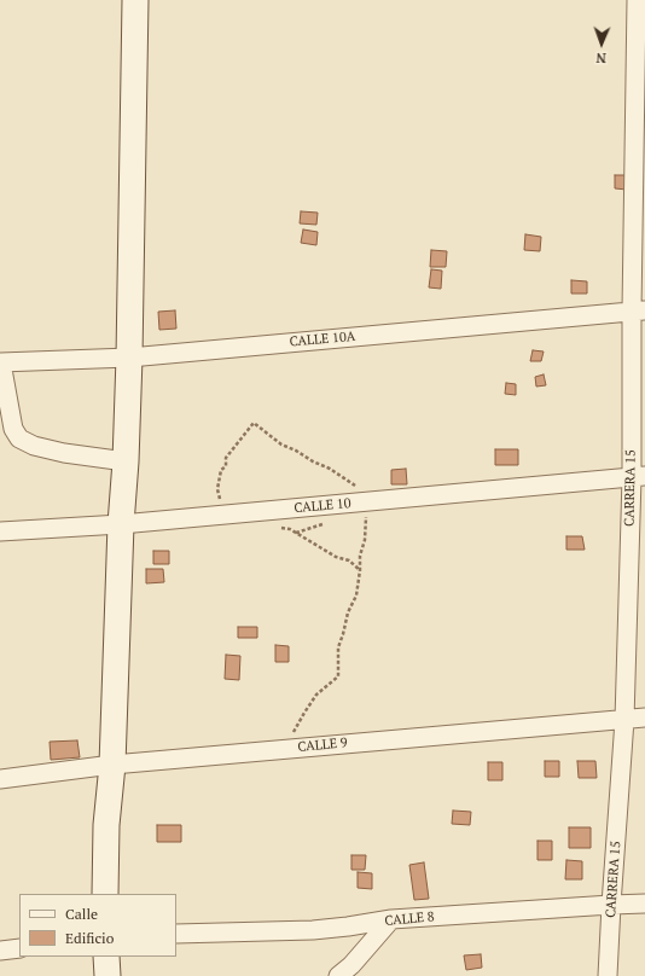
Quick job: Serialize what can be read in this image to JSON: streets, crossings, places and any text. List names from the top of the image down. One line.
{"streets":{"street":["CALLE 10A","CARRERA 15","CALLE 10","CALLE 9","CALLE 8"]},"crossings":[["CALLE 10A","CARRERA 15"],["CARRERA 15","CALLE 10"],["CARRERA 15","CALLE 9"],["CARRERA 15","CALLE 8"]],"legend":["Calle","Edificio"],"north":"bottom"}
